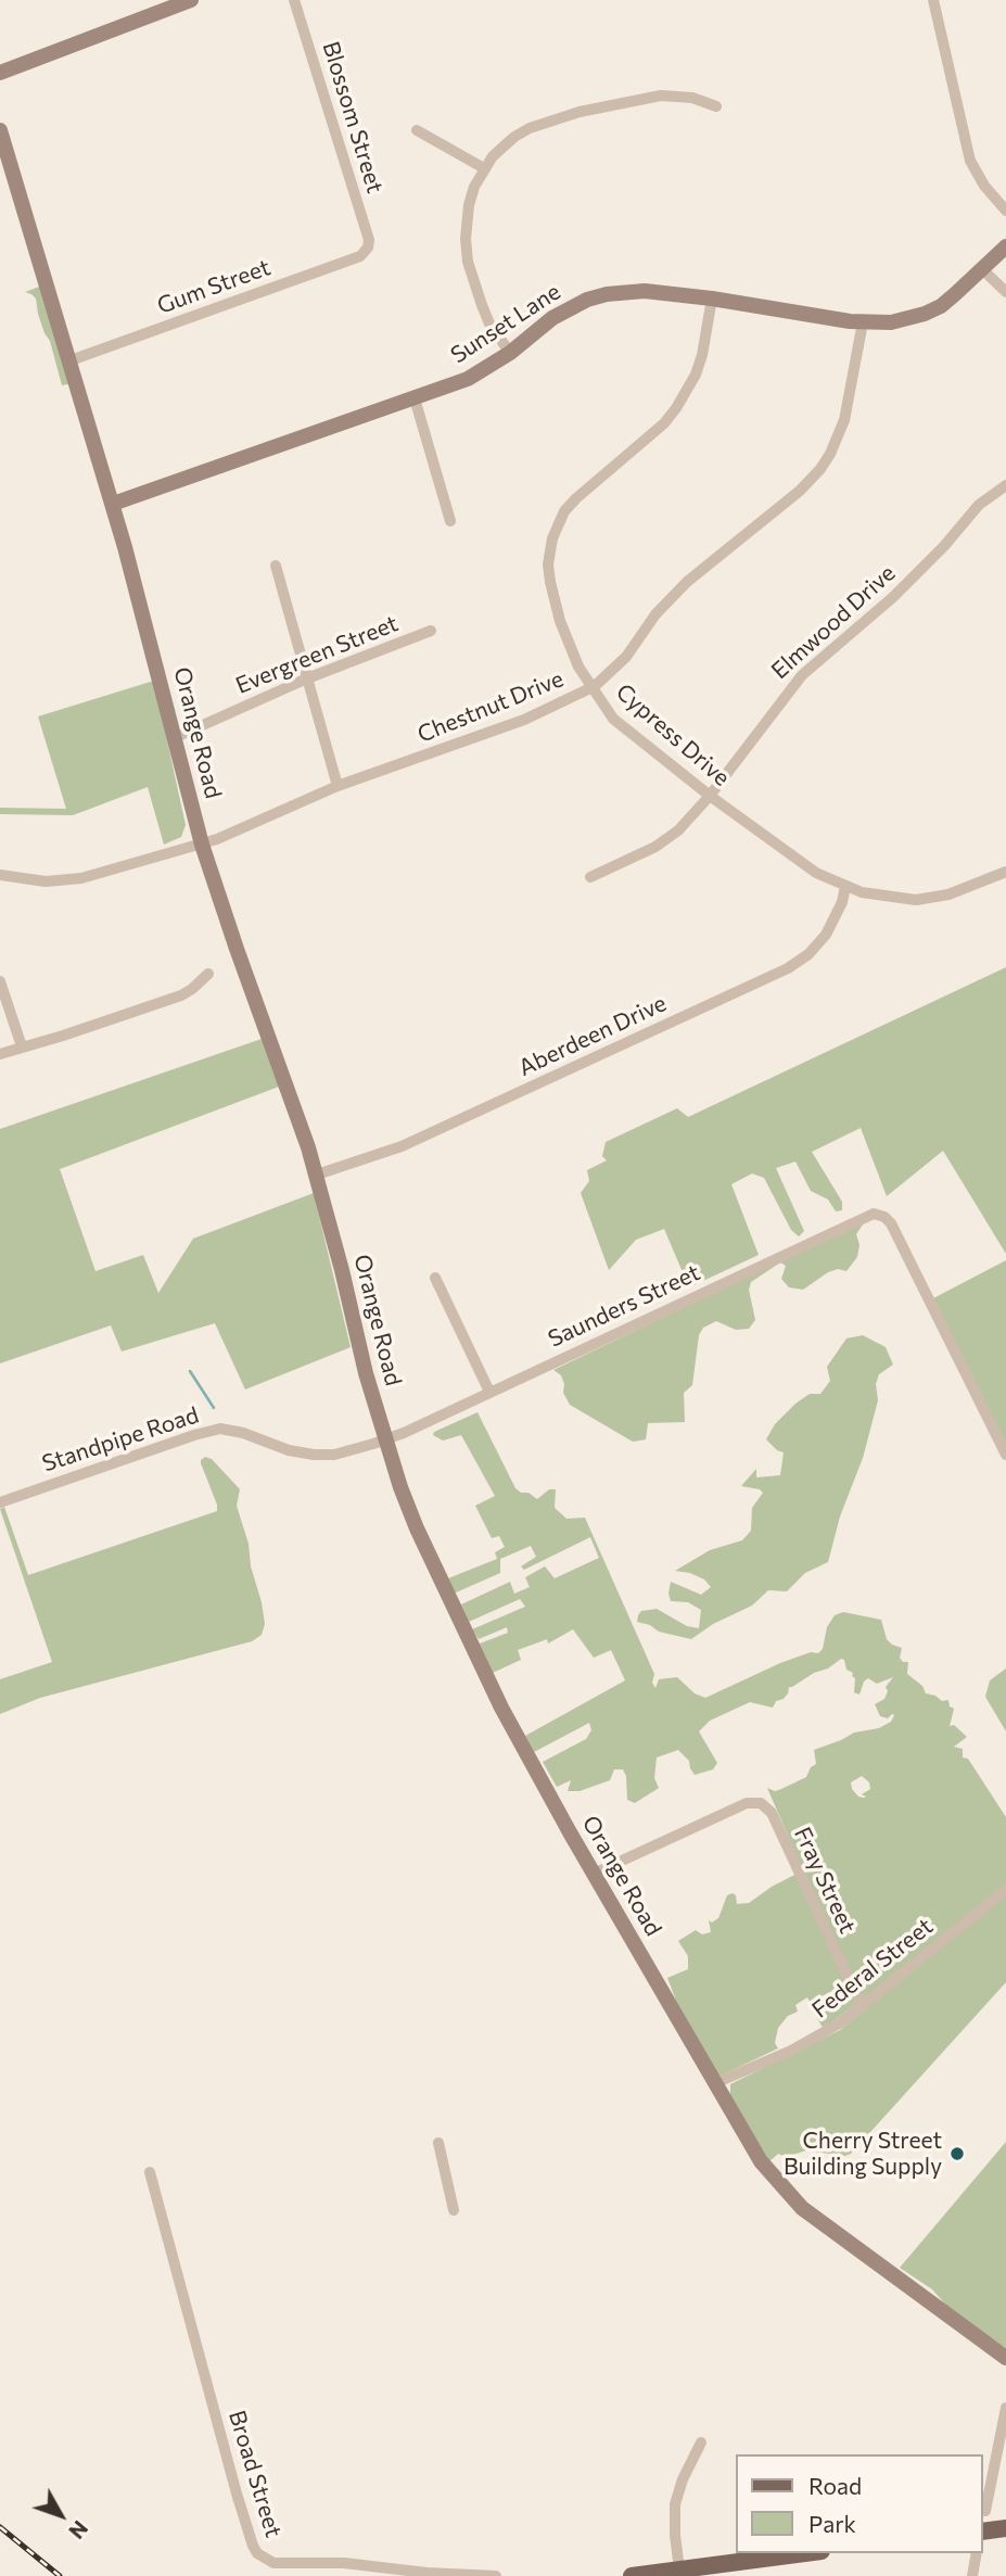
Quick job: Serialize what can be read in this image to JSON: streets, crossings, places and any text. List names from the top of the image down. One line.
{"streets":{"main road":["Sunset Lane","Orange Road"],"street":["Blossom Street","Gum Street","Elmwood Drive","Evergreen Street","Chestnut Drive","Cypress Drive","Aberdeen Drive","Saunders Street","Standpipe Road","Fray Street","Federal Street","Broad Street"]},"crossings":[["Blossom Street","Gum Street"],["Gum Street","Orange Road"],["Sunset Lane","Chestnut Drive"],["Sunset Lane","Orange Road"],["Sunset Lane","Cypress Drive"],["Elmwood Drive","Cypress Drive"],["Evergreen Street","Orange Road"],["Chestnut Drive","Orange Road"],["Chestnut Drive","Cypress Drive"],["Orange Road","Aberdeen Drive"],["Orange Road","Saunders Street"],["Orange Road","Standpipe Road"],["Orange Road","Fray Street"],["Orange Road","Federal Street"],["Cypress Drive","Aberdeen Drive"],["Saunders Street","Standpipe Road"],["Fray Street","Federal Street"]],"places":["Cherry Street Building Supply"],"legend":["Road","Park"],"north":"bottom right"}
